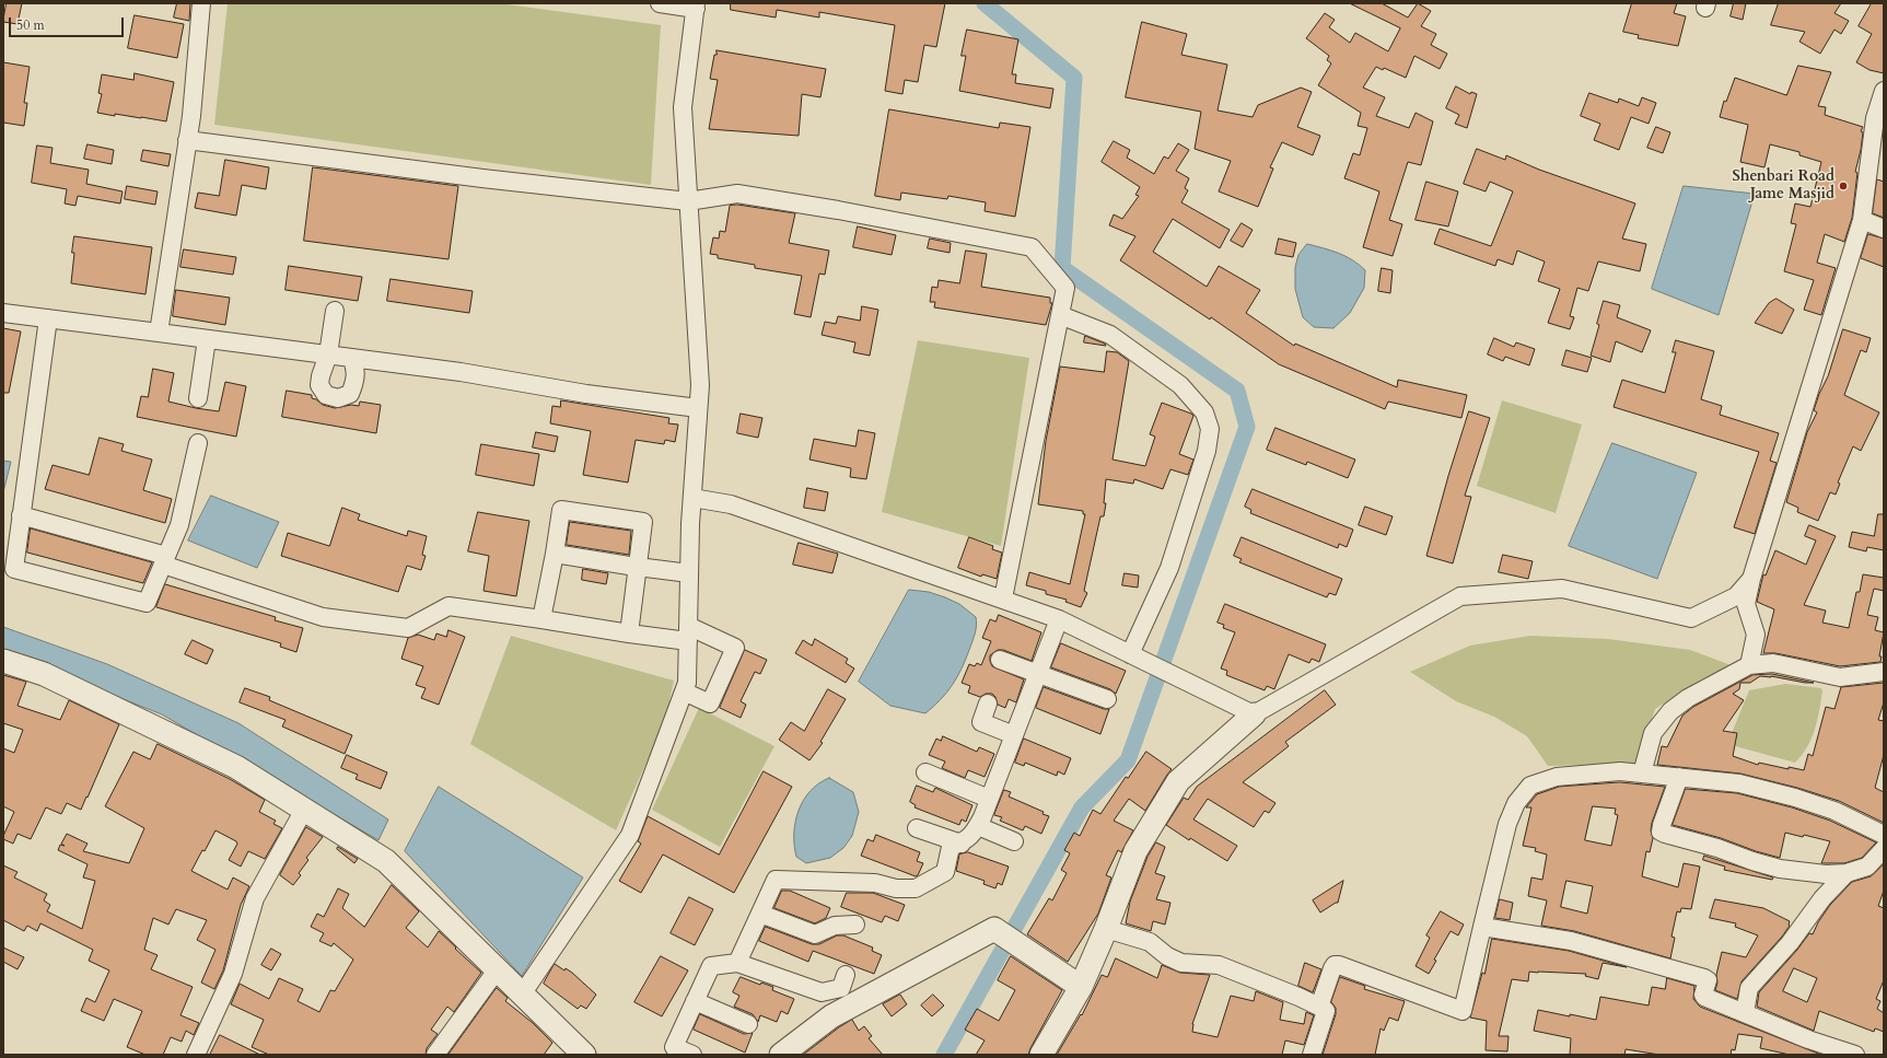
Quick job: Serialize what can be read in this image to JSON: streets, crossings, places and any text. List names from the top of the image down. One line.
{"places":["Shenbari Road Jame Masjid"],"scale_bar":"50 m"}
